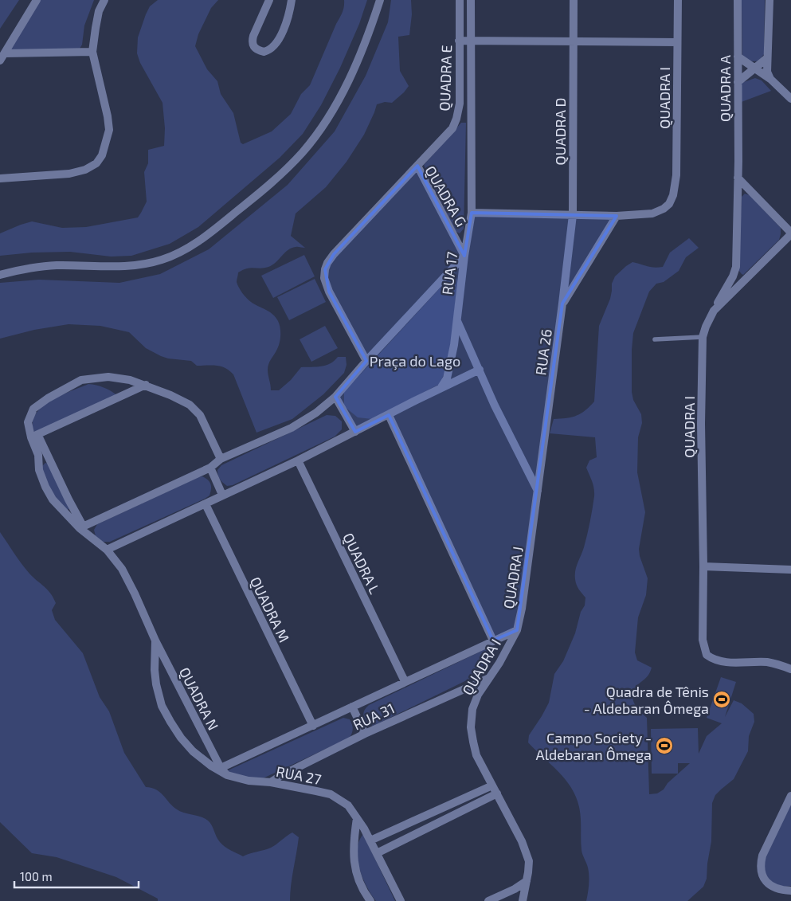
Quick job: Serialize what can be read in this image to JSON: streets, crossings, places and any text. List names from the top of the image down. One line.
{"streets":{"street":["QUADRA E","QUADRA A","QUADRA I","QUADRA D","QUADRA G","RUA 17","RUA 26","QUADRA L","QUADRA J","QUADRA M","QUADRA N","RUA 31","RUA 27"]},"crossings":[["QUADRA E","QUADRA G"],["QUADRA I","QUADRA J"],["QUADRA I","RUA 31"],["QUADRA D","RUA 26"],["QUADRA G","RUA 17"],["RUA 26","QUADRA J"],["QUADRA N","RUA 27"],["RUA 31","RUA 27"]],"parks":["Praça do Lago"],"places":{"sports":["Quadra de Tênis - Aldebaran Ômega","Campo Society - Aldebaran Ômega"]},"scale_bar":"100 m"}
